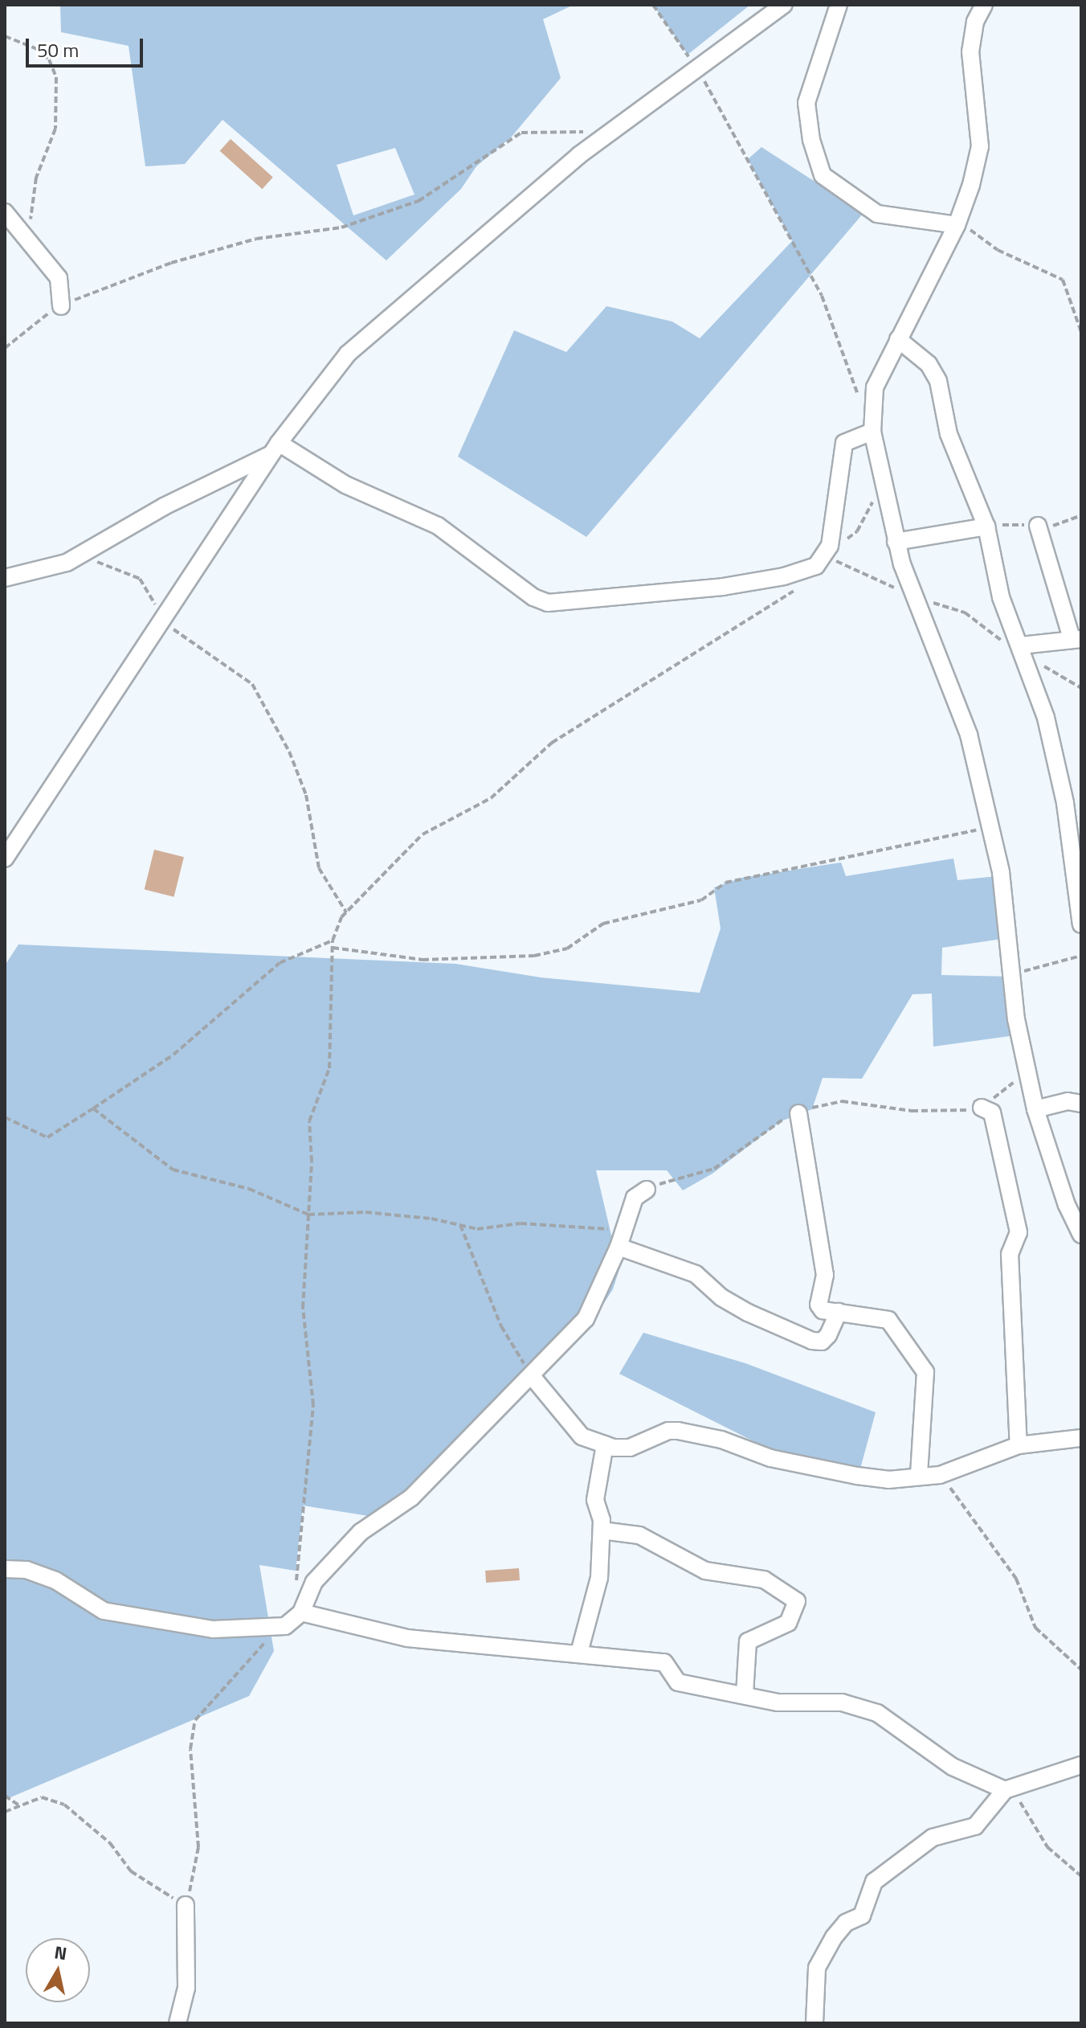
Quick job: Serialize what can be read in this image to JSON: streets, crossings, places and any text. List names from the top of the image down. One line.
{"scale_bar":"50 m","north":"top"}
